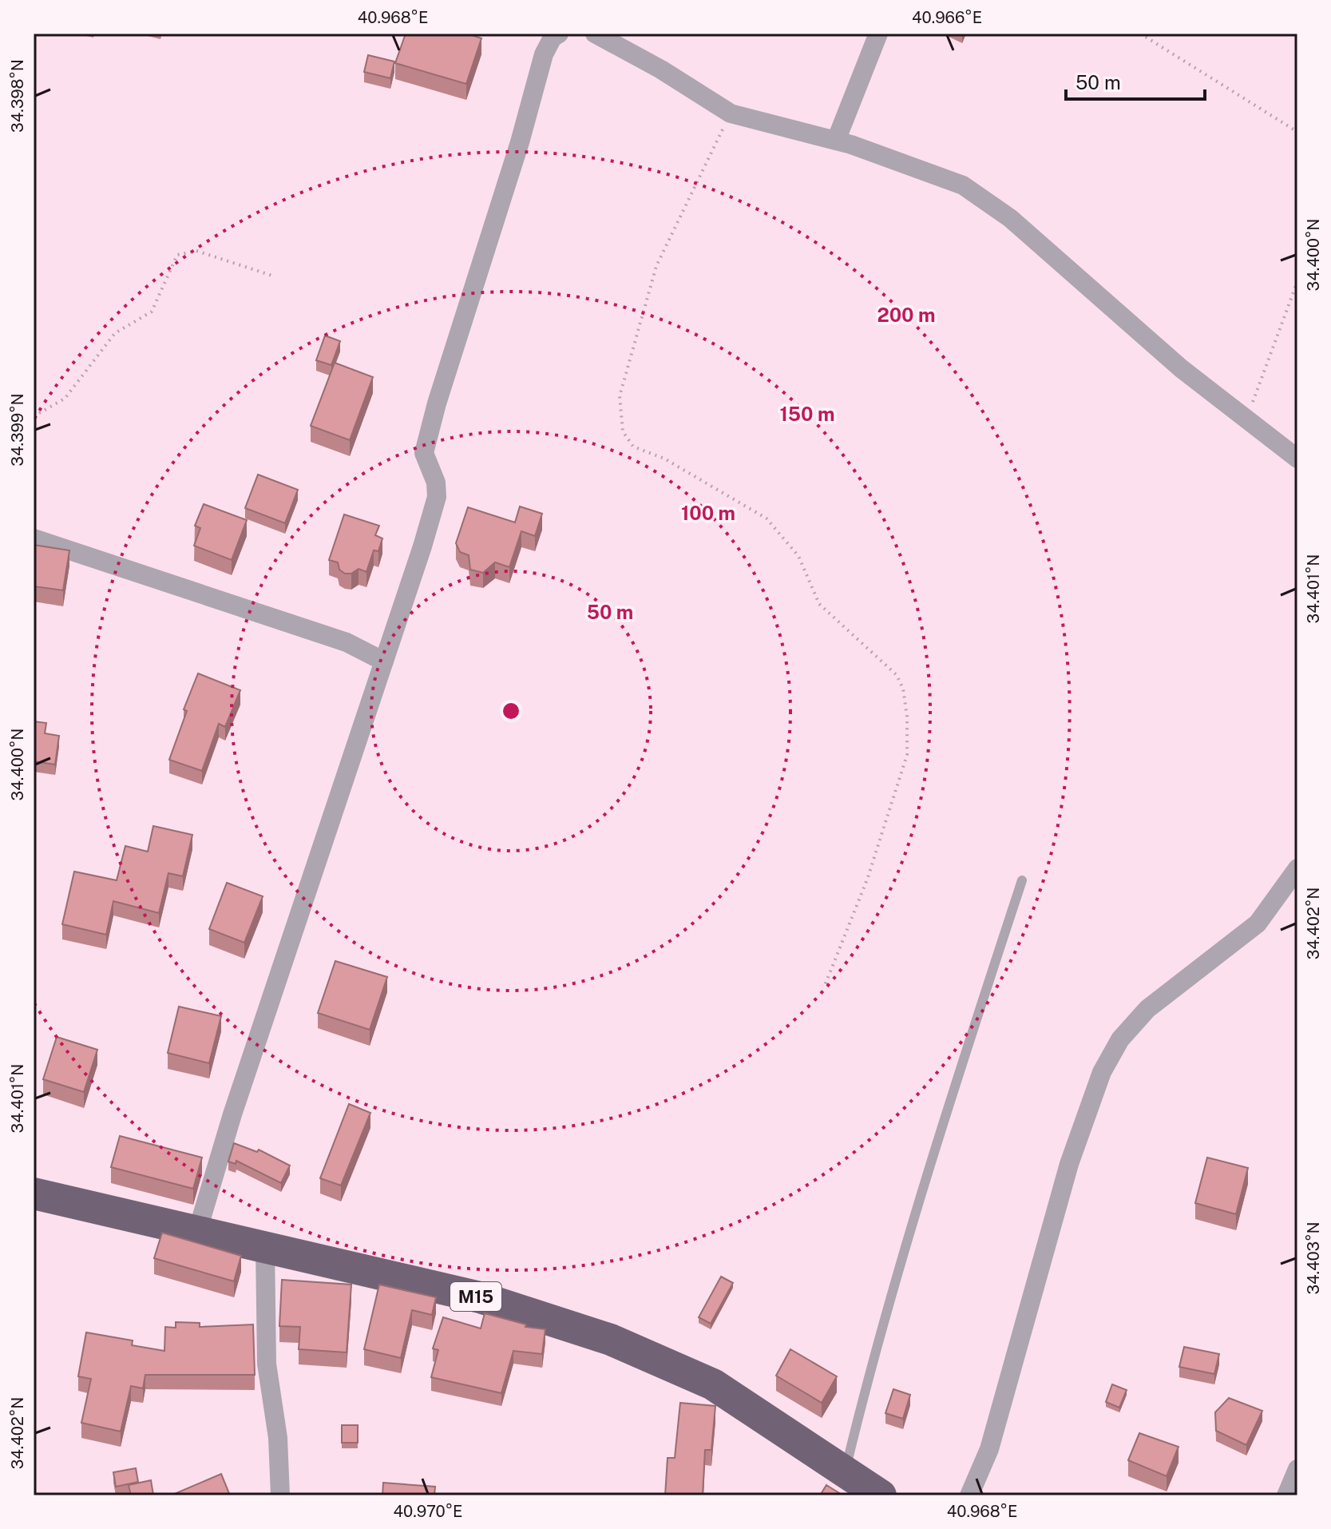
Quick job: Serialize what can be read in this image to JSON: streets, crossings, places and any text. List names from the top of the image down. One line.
{"streets":{"highway":["M15"]},"scale_bar":"50 m","coordinates":["40.968°E","40.966°E","34.398°N","34.400°N","34.399°N","34.401°N","34.402°N","34.403°N","40.970°E"],"rings":["200 m","150 m","100 m","50 m"]}
